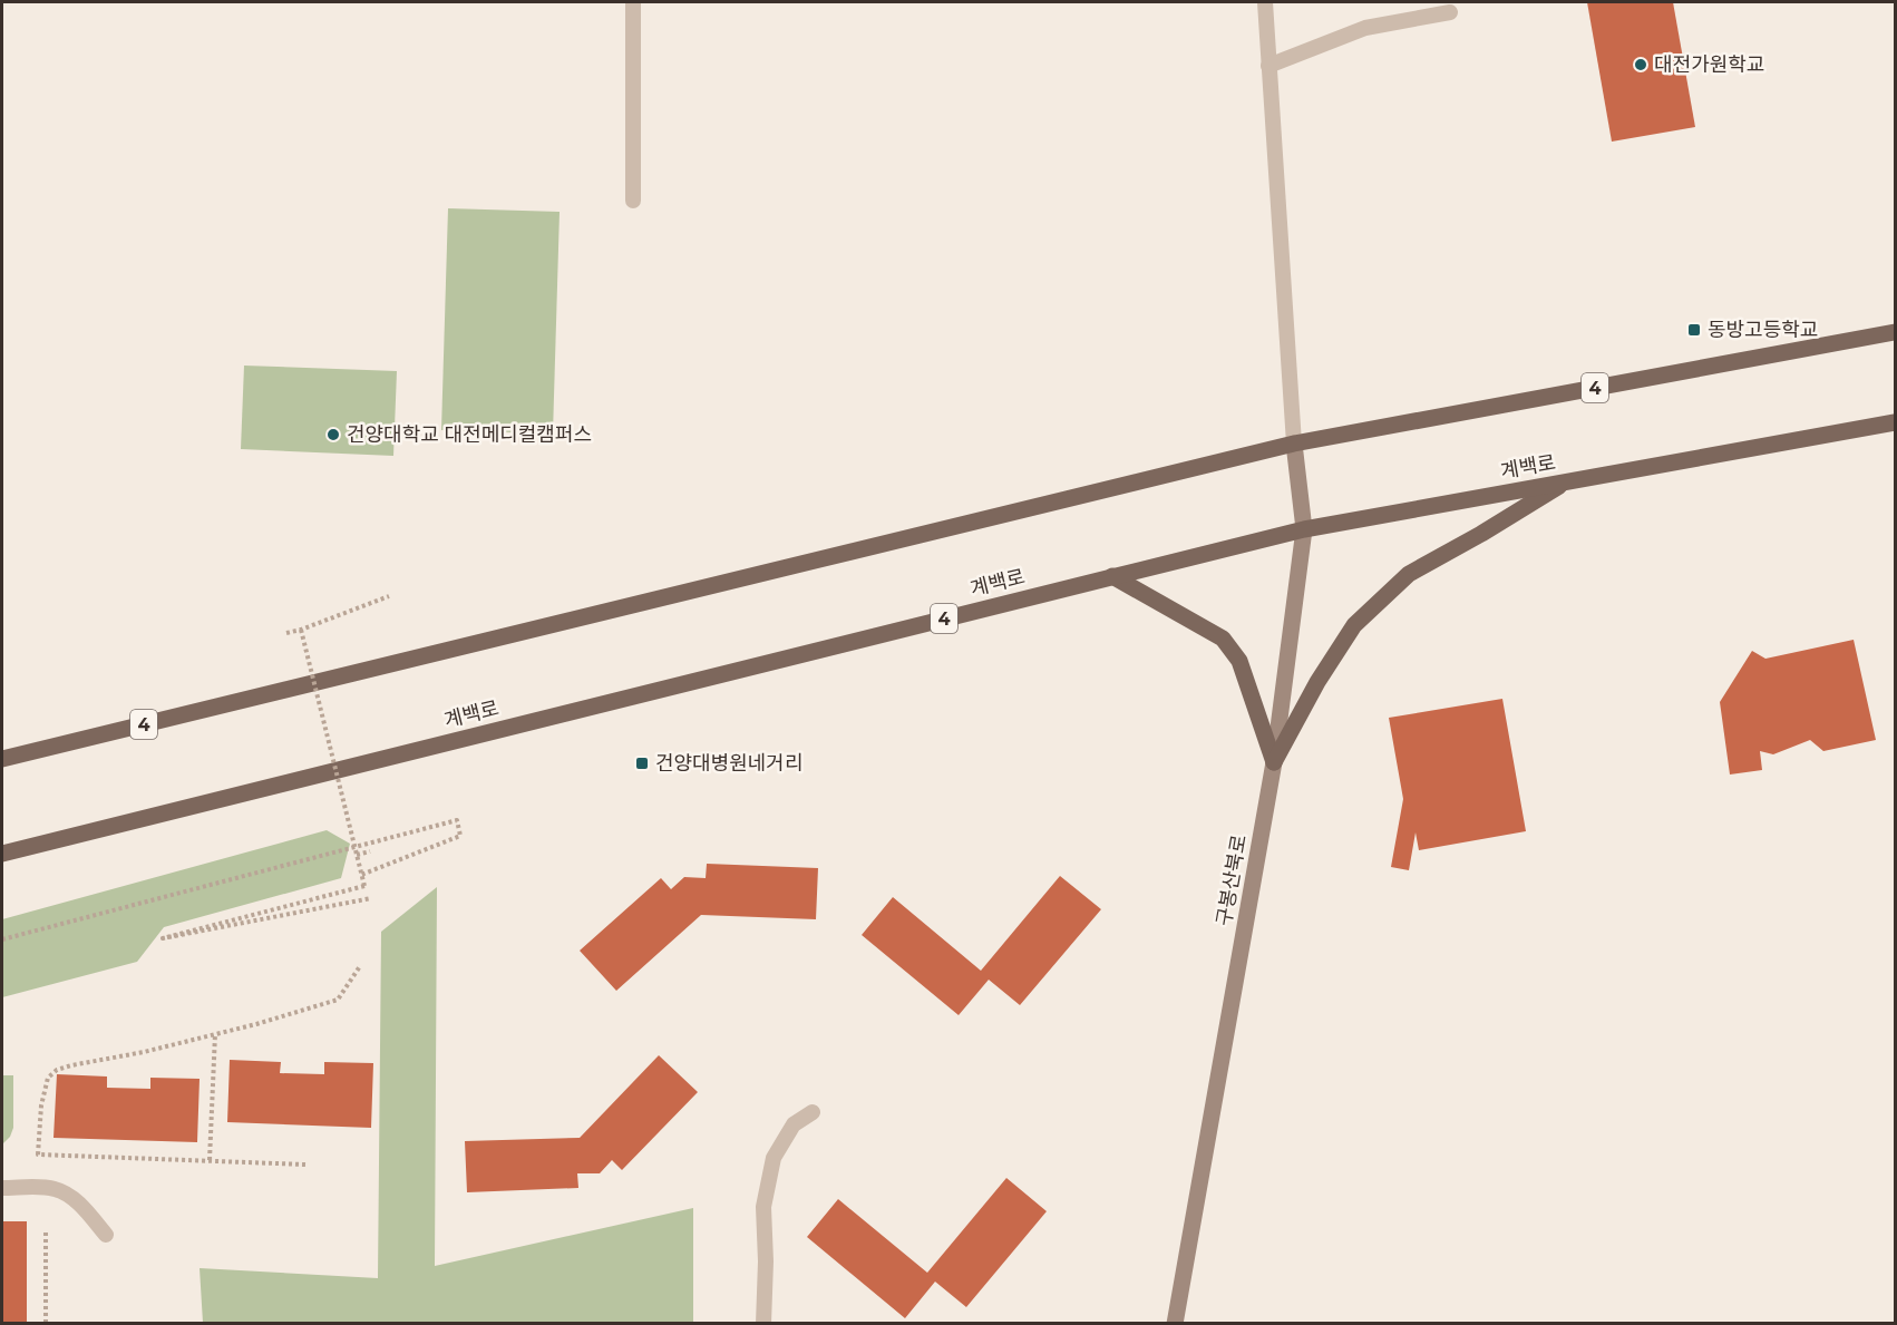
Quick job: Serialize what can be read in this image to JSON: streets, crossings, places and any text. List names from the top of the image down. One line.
{"streets":{"main road":["4","계백로","구봉산북로"]},"crossings":[["4","구봉산북로"],["계백로","구봉산북로"]],"places":{"other":["대전가원학교","건양대학교 대전메디컬캠퍼스"],"transit":["동방고등학교","건양대병원네거리"]}}
